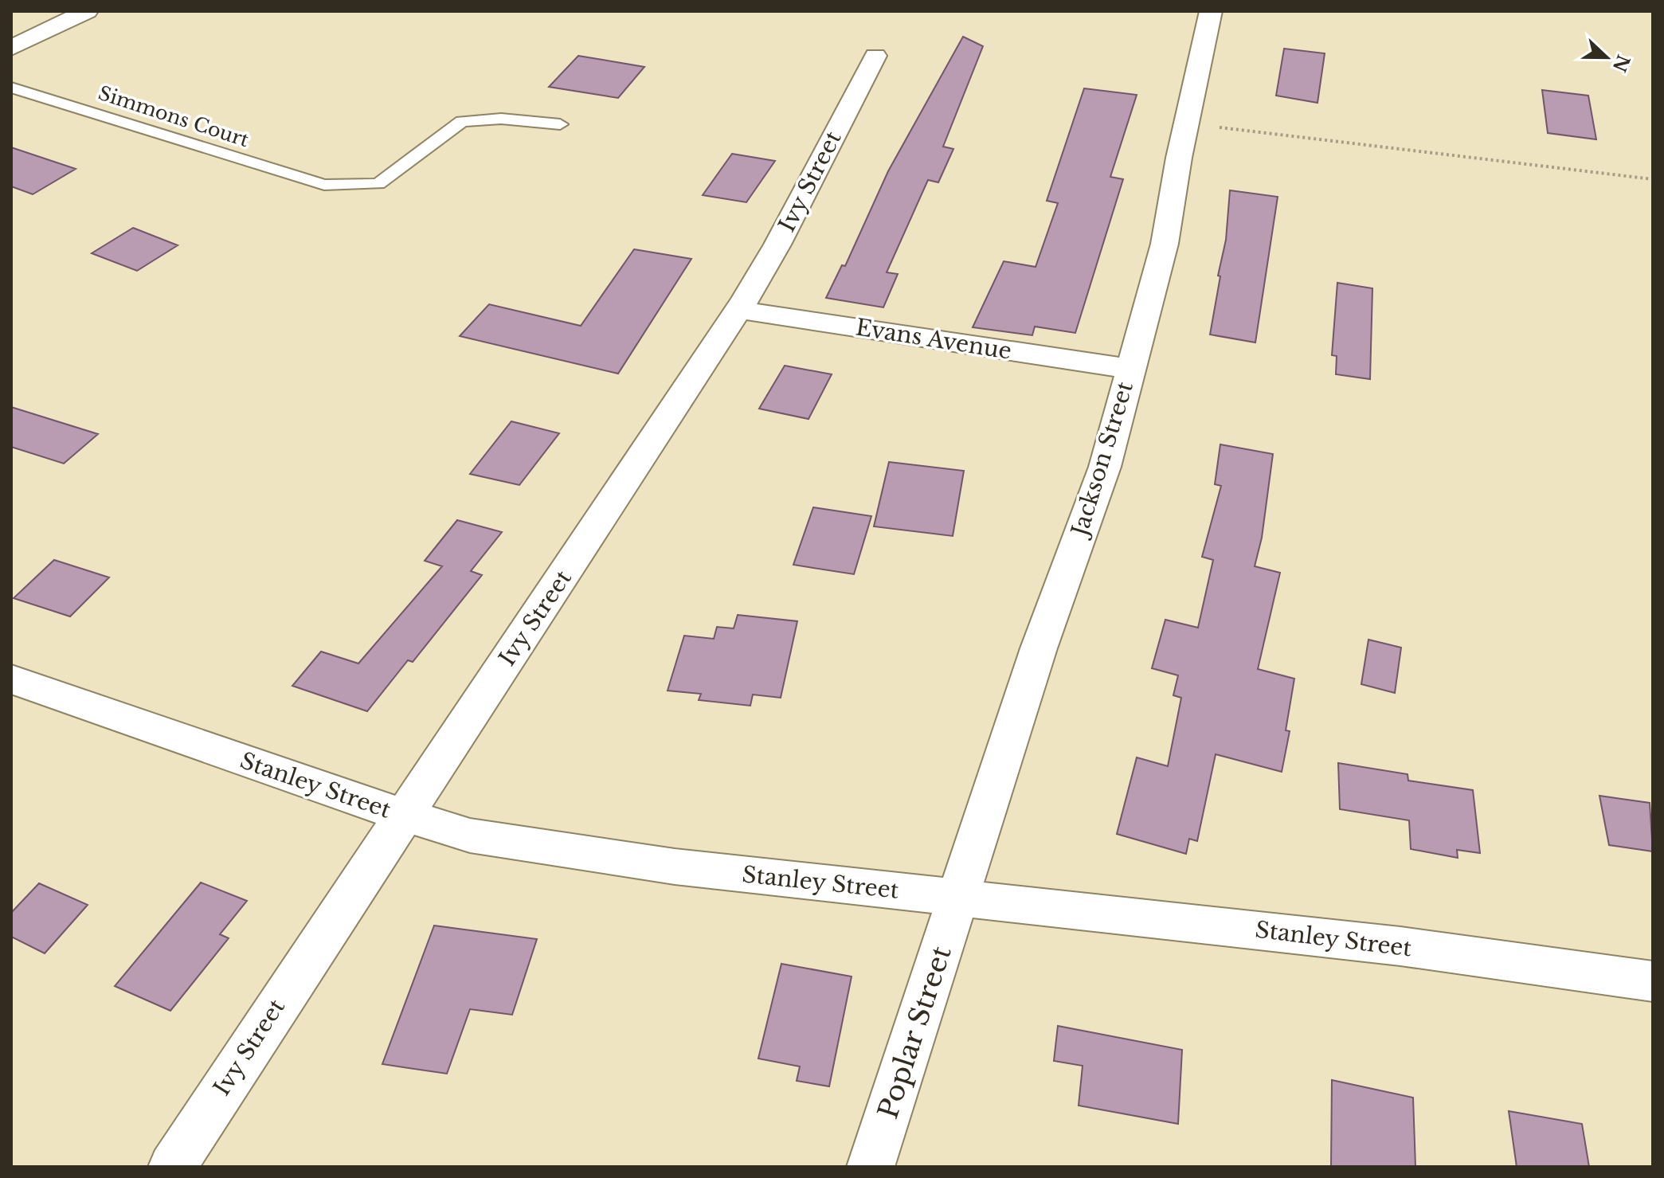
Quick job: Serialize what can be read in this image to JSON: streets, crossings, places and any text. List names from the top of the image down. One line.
{"streets":{"street":["Ivy Street","Evans Avenue","Jackson Street","Stanley Street","Poplar Street"],"lane":["Simmons Court"]},"crossings":[["Ivy Street","Evans Avenue"],["Ivy Street","Stanley Street"],["Evans Avenue","Jackson Street"],["Jackson Street","Stanley Street"],["Jackson Street","Poplar Street"],["Stanley Street","Poplar Street"]],"north":"right"}
